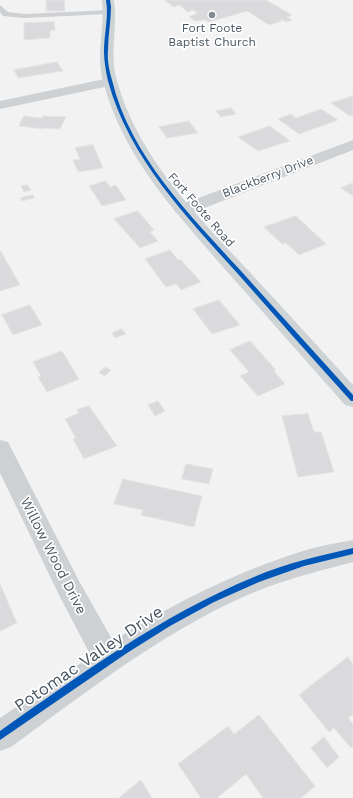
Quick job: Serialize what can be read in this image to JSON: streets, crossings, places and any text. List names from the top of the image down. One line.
{"streets":{"street":["Blackberry Drive","Fort Foote Road","Willow Wood Drive","Potomac Valley Drive"]},"crossings":[["Blackberry Drive","Fort Foote Road"],["Willow Wood Drive","Potomac Valley Drive"]],"places":["Fort Foote Baptist Church"]}
